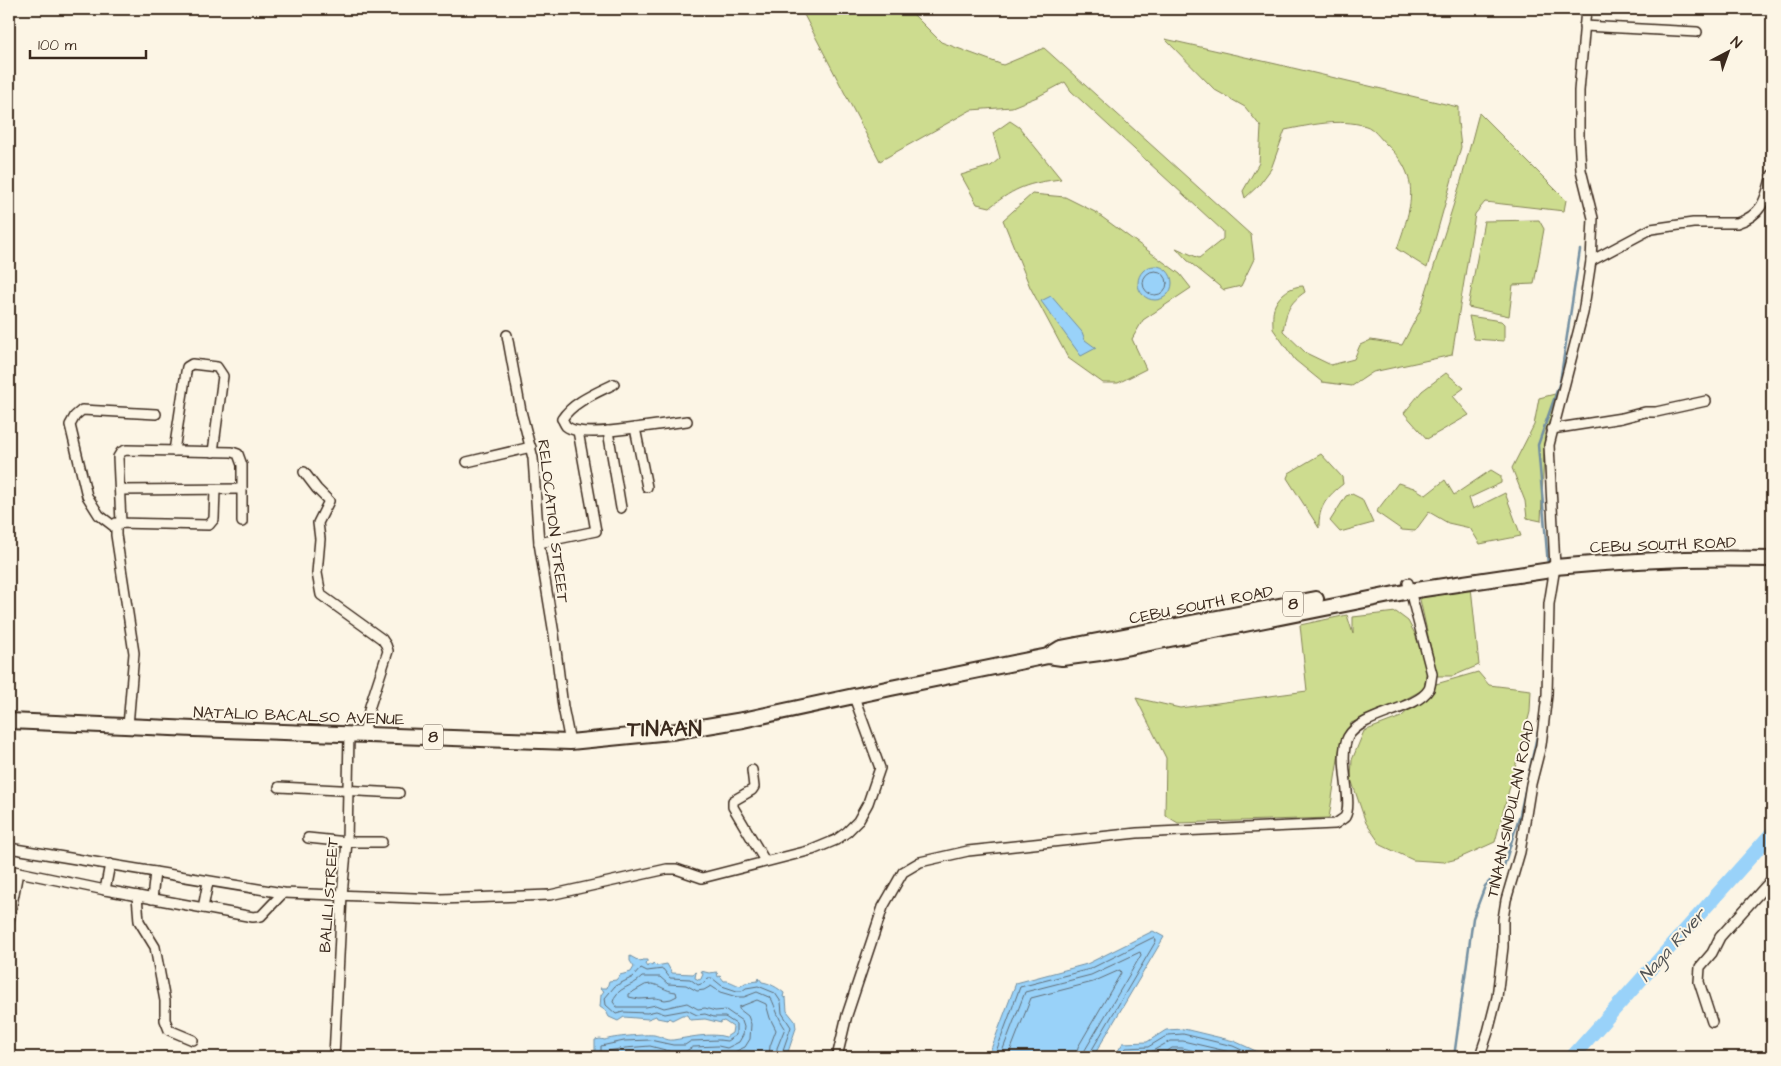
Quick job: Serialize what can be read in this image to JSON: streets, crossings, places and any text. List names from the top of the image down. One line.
{"streets":{"highway":["CEBU SOUTH ROAD","8","NATALIO BACALSO AVENUE"],"street":["RELOCATION STREET","TINAAN-SINDULAN ROAD","BALILI STREET"]},"crossings":[["RELOCATION STREET","NATALIO BACALSO AVENUE"],["CEBU SOUTH ROAD","NATALIO BACALSO AVENUE"],["CEBU SOUTH ROAD","TINAAN-SINDULAN ROAD"],["NATALIO BACALSO AVENUE","BALILI STREET"]],"districts":["TINAAN"],"water":["Naga River"],"scale_bar":"100 m","north":"top right"}
